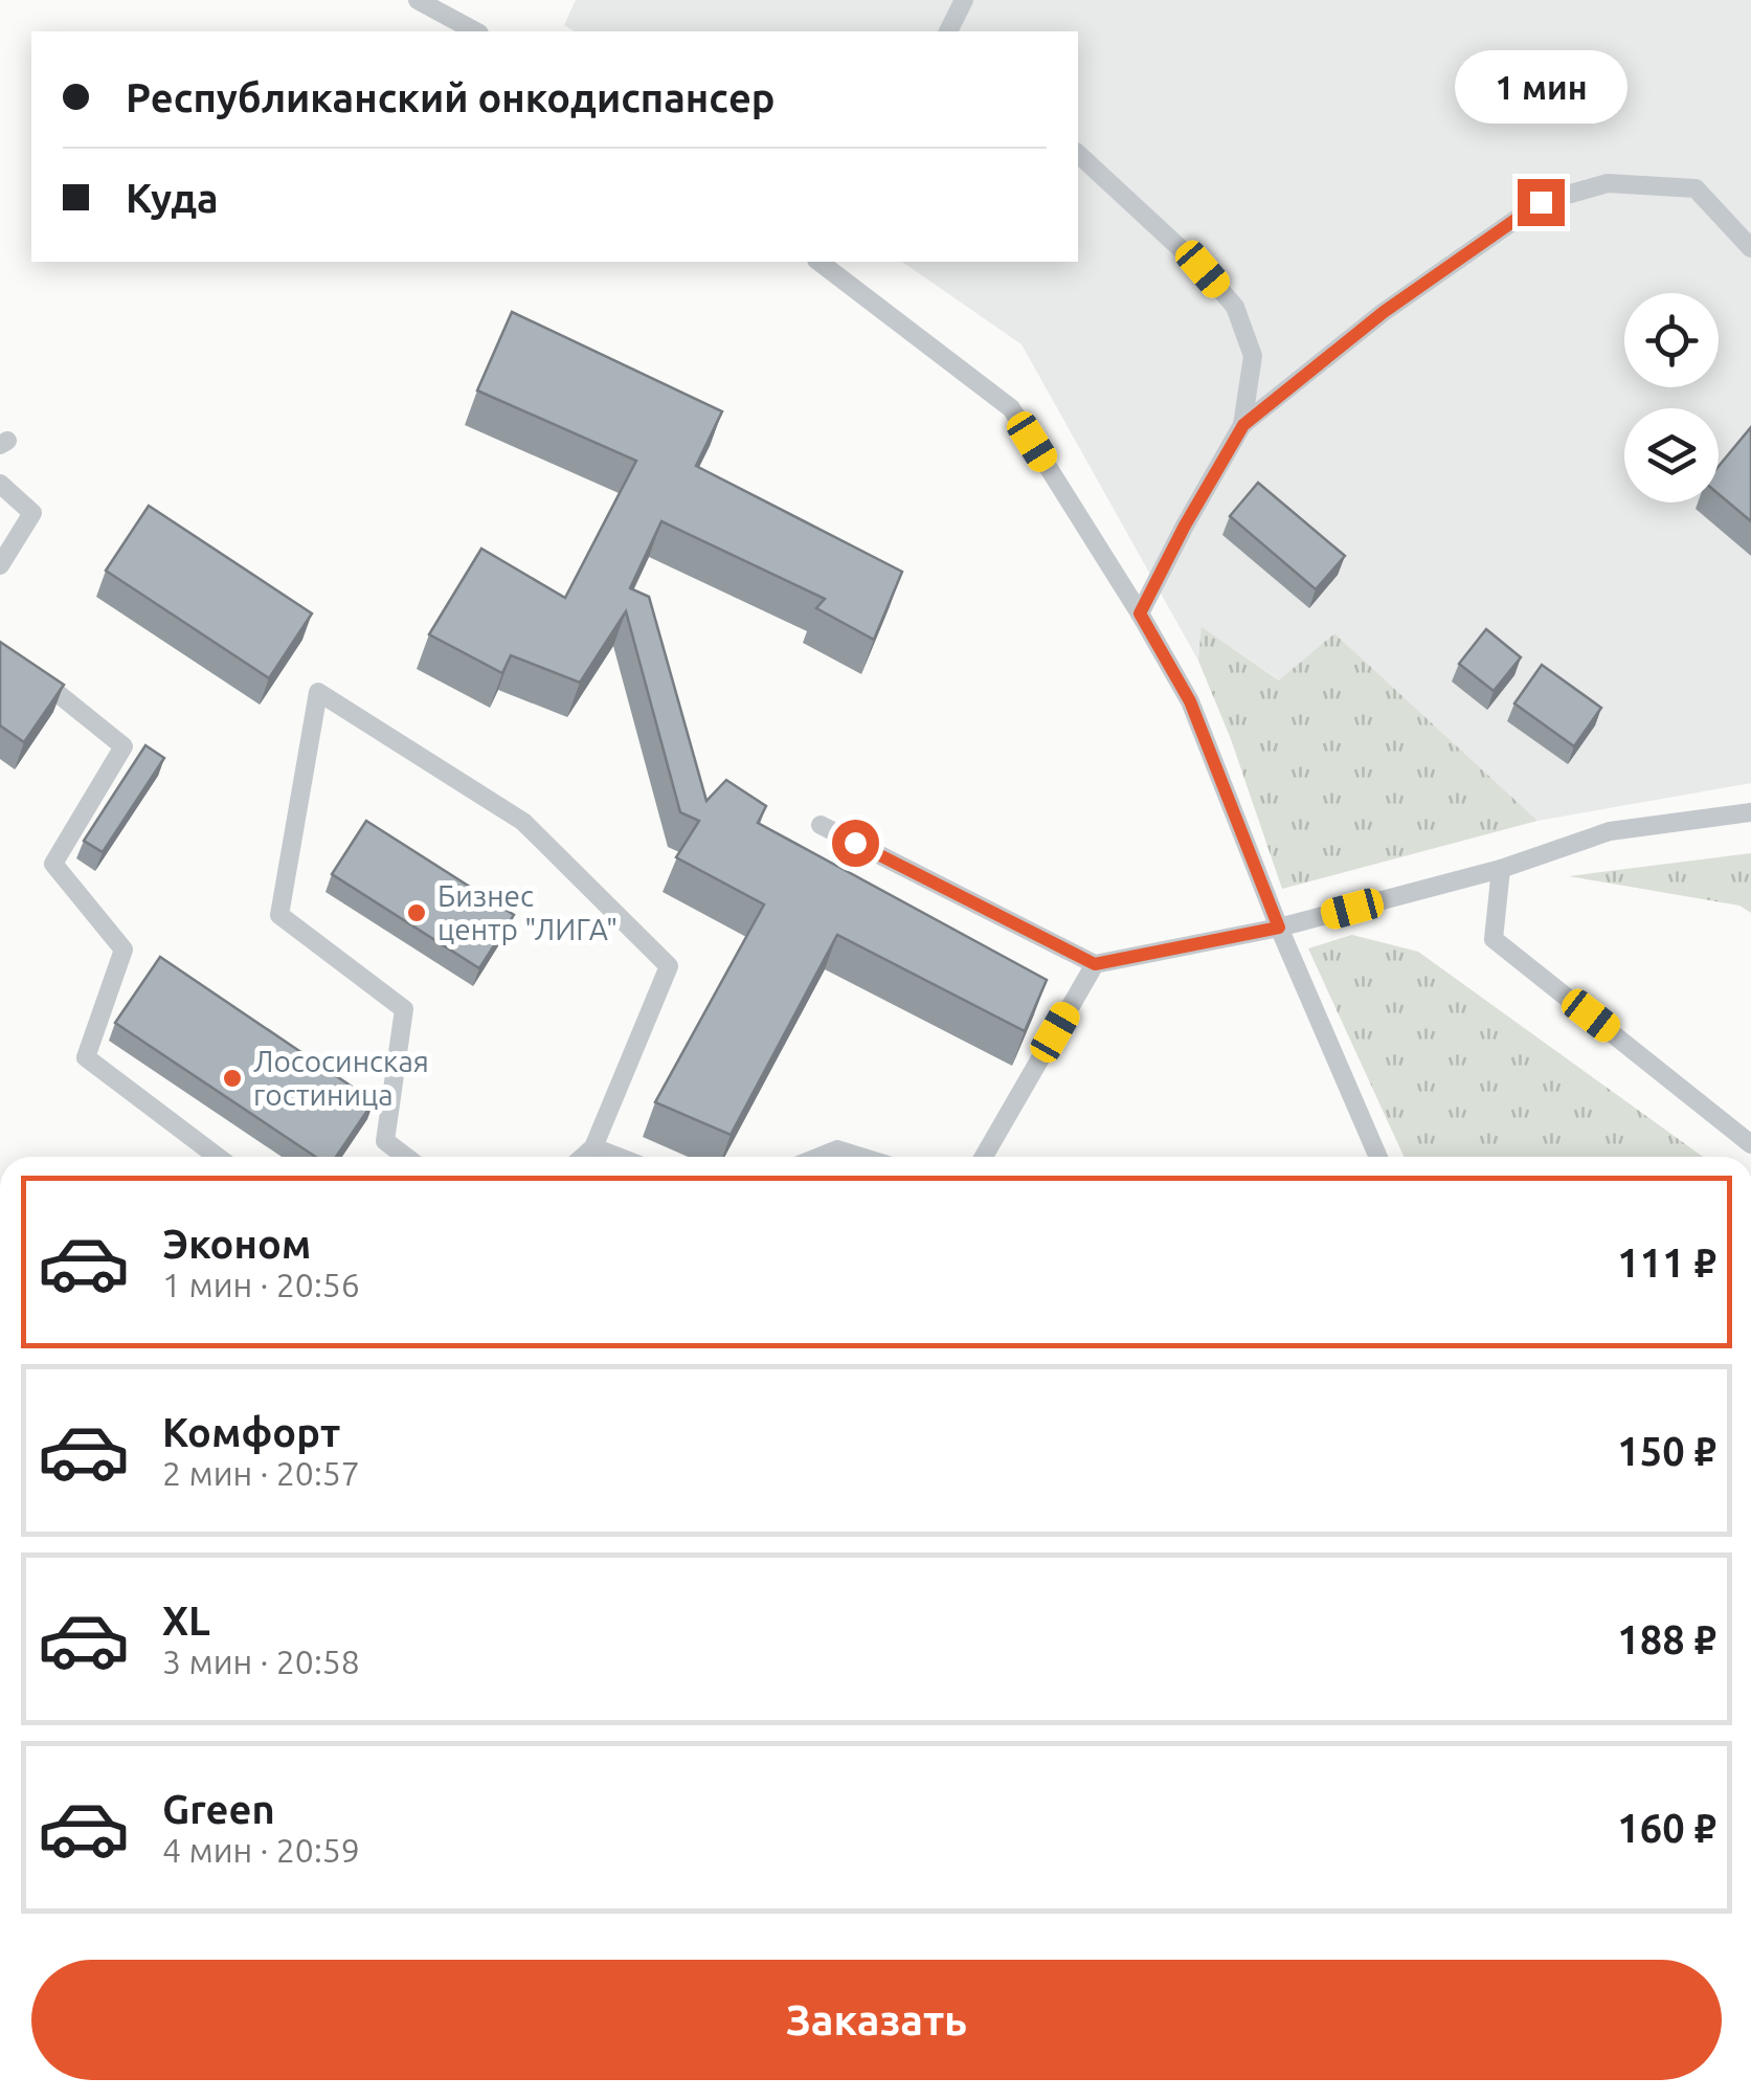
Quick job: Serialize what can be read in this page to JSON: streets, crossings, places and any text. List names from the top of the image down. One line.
{"places":["Бизнес центр \"ЛИГА\"","Лососинская гостиница"],"page":{"banner":["Республиканский онкодиспансер","Куда"],"bubble":"1 мин","list":[{"name":"Эконом","note":"1 мин · 20:56","value":"111 ₽"},{"name":"Комфорт","note":"2 мин · 20:57","value":"150 ₽"},{"name":"XL","note":"3 мин · 20:58","value":"188 ₽"},{"name":"Green","note":"4 мин · 20:59","value":"160 ₽"}],"buttons":"Заказать"}}
